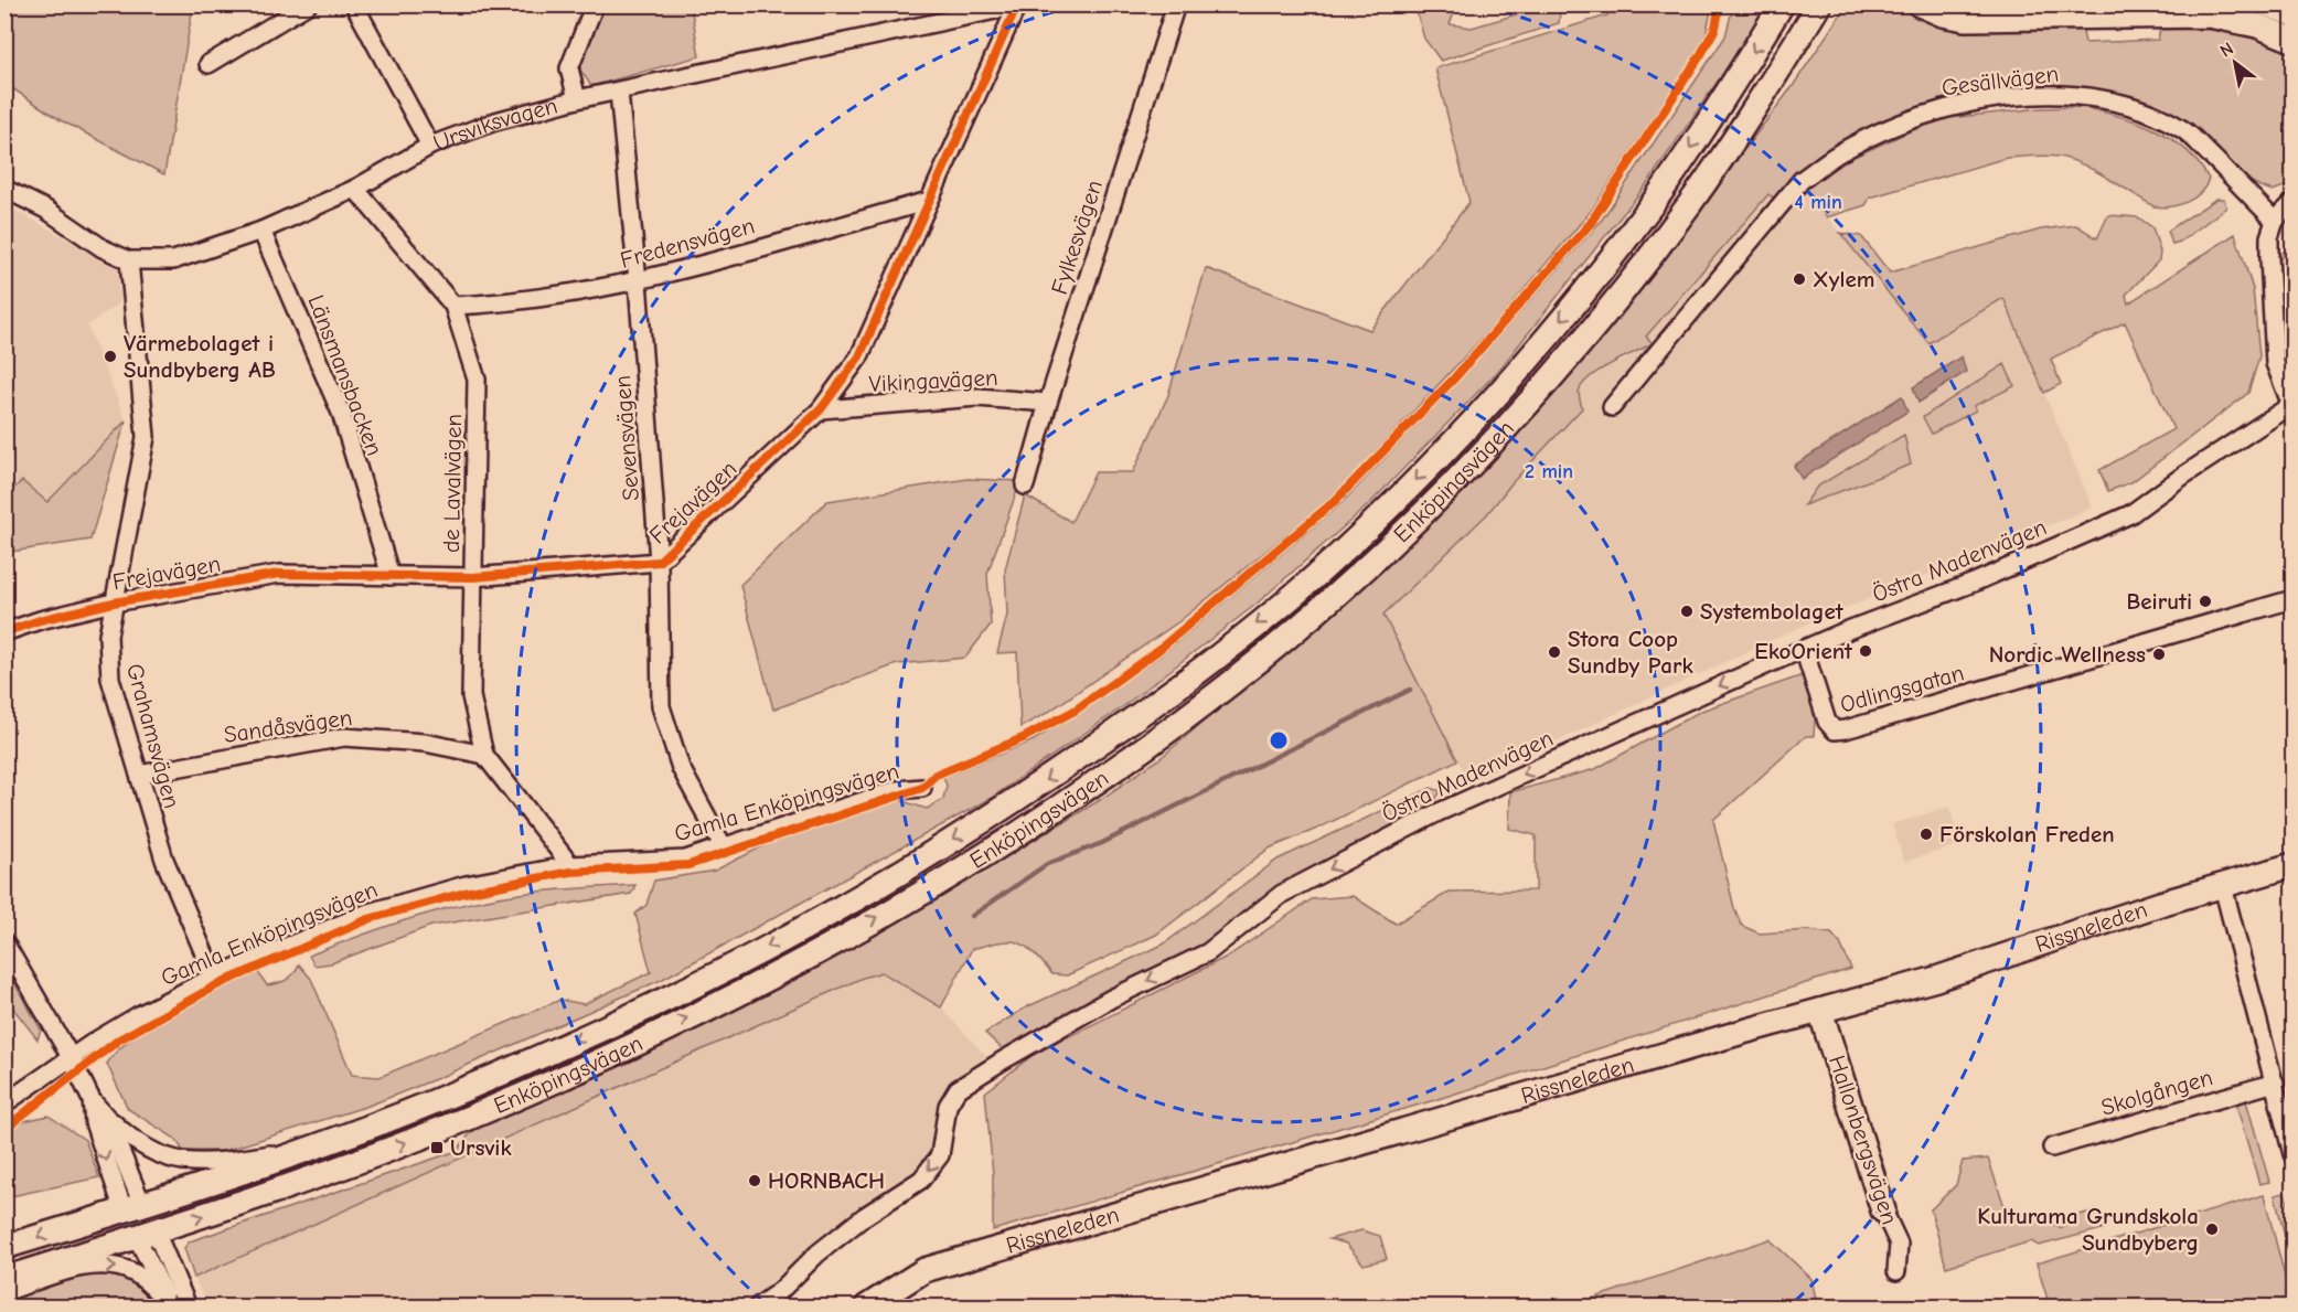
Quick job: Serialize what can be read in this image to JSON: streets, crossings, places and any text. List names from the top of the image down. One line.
{"streets":{"main road":["Enköpingsvägen","Rissneleden","Hallonbergsvägen"],"street":["Gesällvägen","Ursviksvägen","Fylkesvägen","Fredensvägen","Länsmansbacken","Vikingavägen","Sevensvägen","de Lavalvägen","Frejavägen","Östra Madenvägen","Odlingsgatan","Sandåsvägen","Grahamsvägen","Gamla Enköpingsvägen","Skolgången"]},"crossings":[["Ursviksvägen","Länsmansbacken"],["Ursviksvägen","Sevensvägen"],["Ursviksvägen","de Lavalvägen"],["Ursviksvägen","Frejavägen"],["Ursviksvägen","Grahamsvägen"],["Fylkesvägen","Vikingavägen"],["Fredensvägen","Sevensvägen"],["Fredensvägen","de Lavalvägen"],["Fredensvägen","Frejavägen"],["Länsmansbacken","Frejavägen"],["Vikingavägen","Frejavägen"],["Sevensvägen","Frejavägen"],["Sevensvägen","Gamla Enköpingsvägen"],["de Lavalvägen","Frejavägen"],["de Lavalvägen","Sandåsvägen"],["de Lavalvägen","Gamla Enköpingsvägen"],["Frejavägen","Grahamsvägen"],["Östra Madenvägen","Odlingsgatan"],["Sandåsvägen","Grahamsvägen"],["Grahamsvägen","Gamla Enköpingsvägen"],["Rissneleden","Hallonbergsvägen"]],"one_way":["Östra Madenvägen"],"places":{"other":["Xylem","Värmebolaget i Sundbyberg AB","Beiruti","Systembolaget","EkoOrient","Stora Coop Sundby Park","Nordic Wellness","Förskolan Freden","HORNBACH","Kulturama Grundskola Sundbyberg"],"transit":["Ursvik"]},"north":"top left","rings":["4 min","2 min"]}
